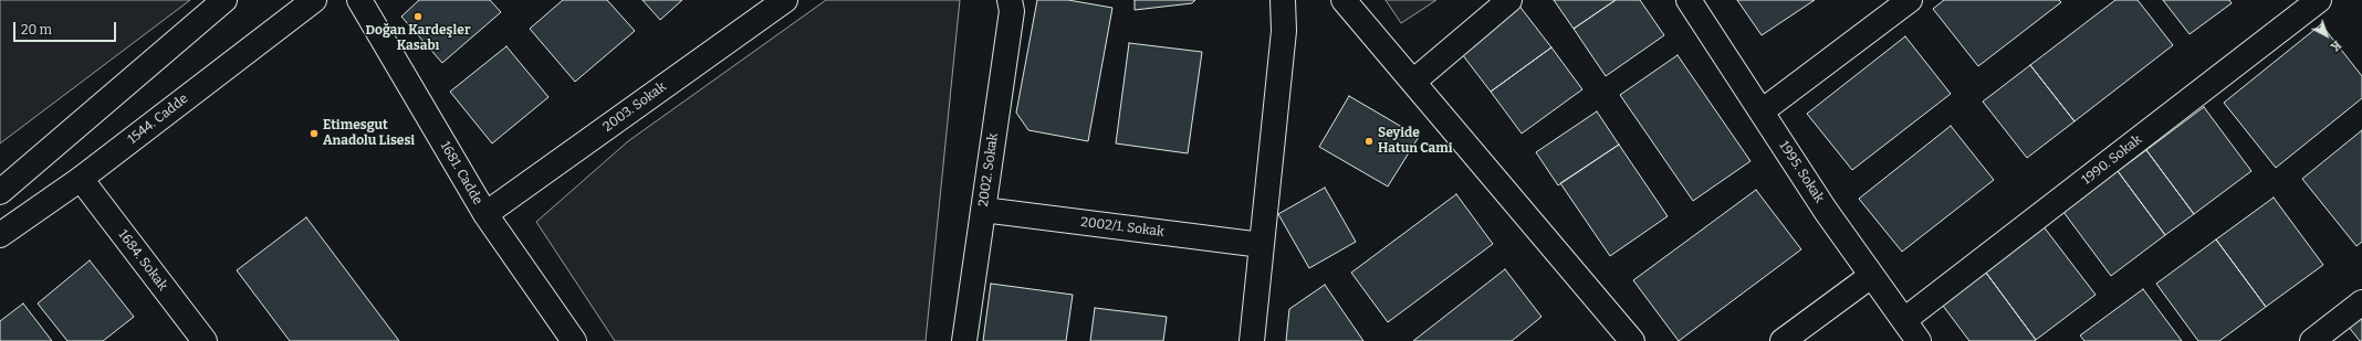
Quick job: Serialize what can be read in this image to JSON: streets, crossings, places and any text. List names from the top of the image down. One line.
{"streets":{"street":["2003. Sokak","1544. Cadde","1990. Sokak","2002. Sokak","1995. Sokak","1681. Cadde","2002/1. Sokak","1684. Sokak"]},"crossings":[["2003. Sokak","1681. Cadde"],["1544. Cadde","1684. Sokak"],["1990. Sokak","1995. Sokak"],["2002. Sokak","2002/1. Sokak"]],"places":["Doğan Kardeşler Kasabı","Etimesgut Anadolu Lisesi","Seyide Hatun Cami"],"scale_bar":"20 m","north":"bottom right"}
